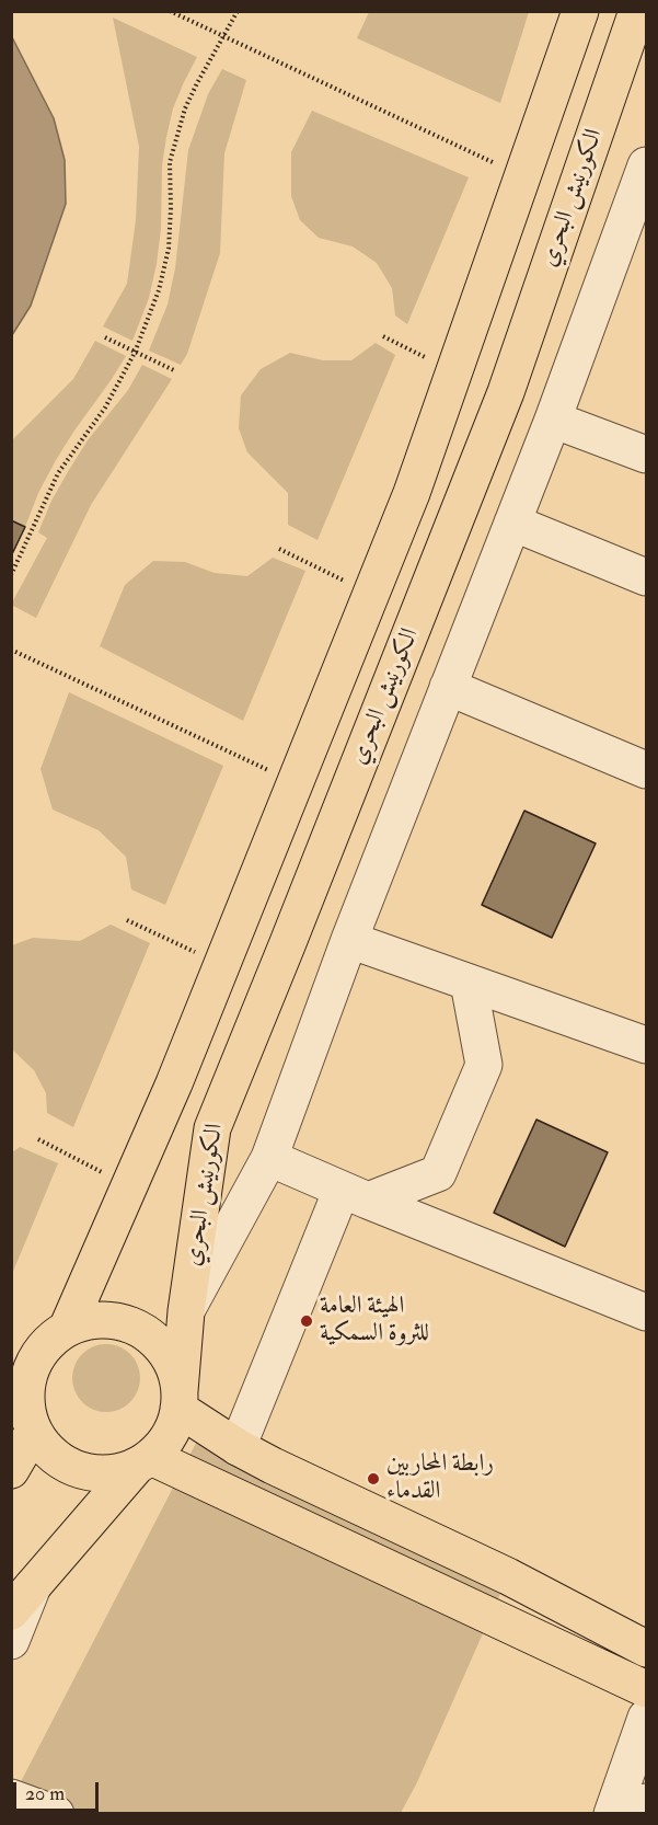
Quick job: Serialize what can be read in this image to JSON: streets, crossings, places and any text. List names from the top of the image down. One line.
{"streets":{"main road":["الكورنيش البحري"]},"places":["الهيئة العامة للثروة السمكية","رابطة المحاربين القدماء"],"scale_bar":"20 m"}
